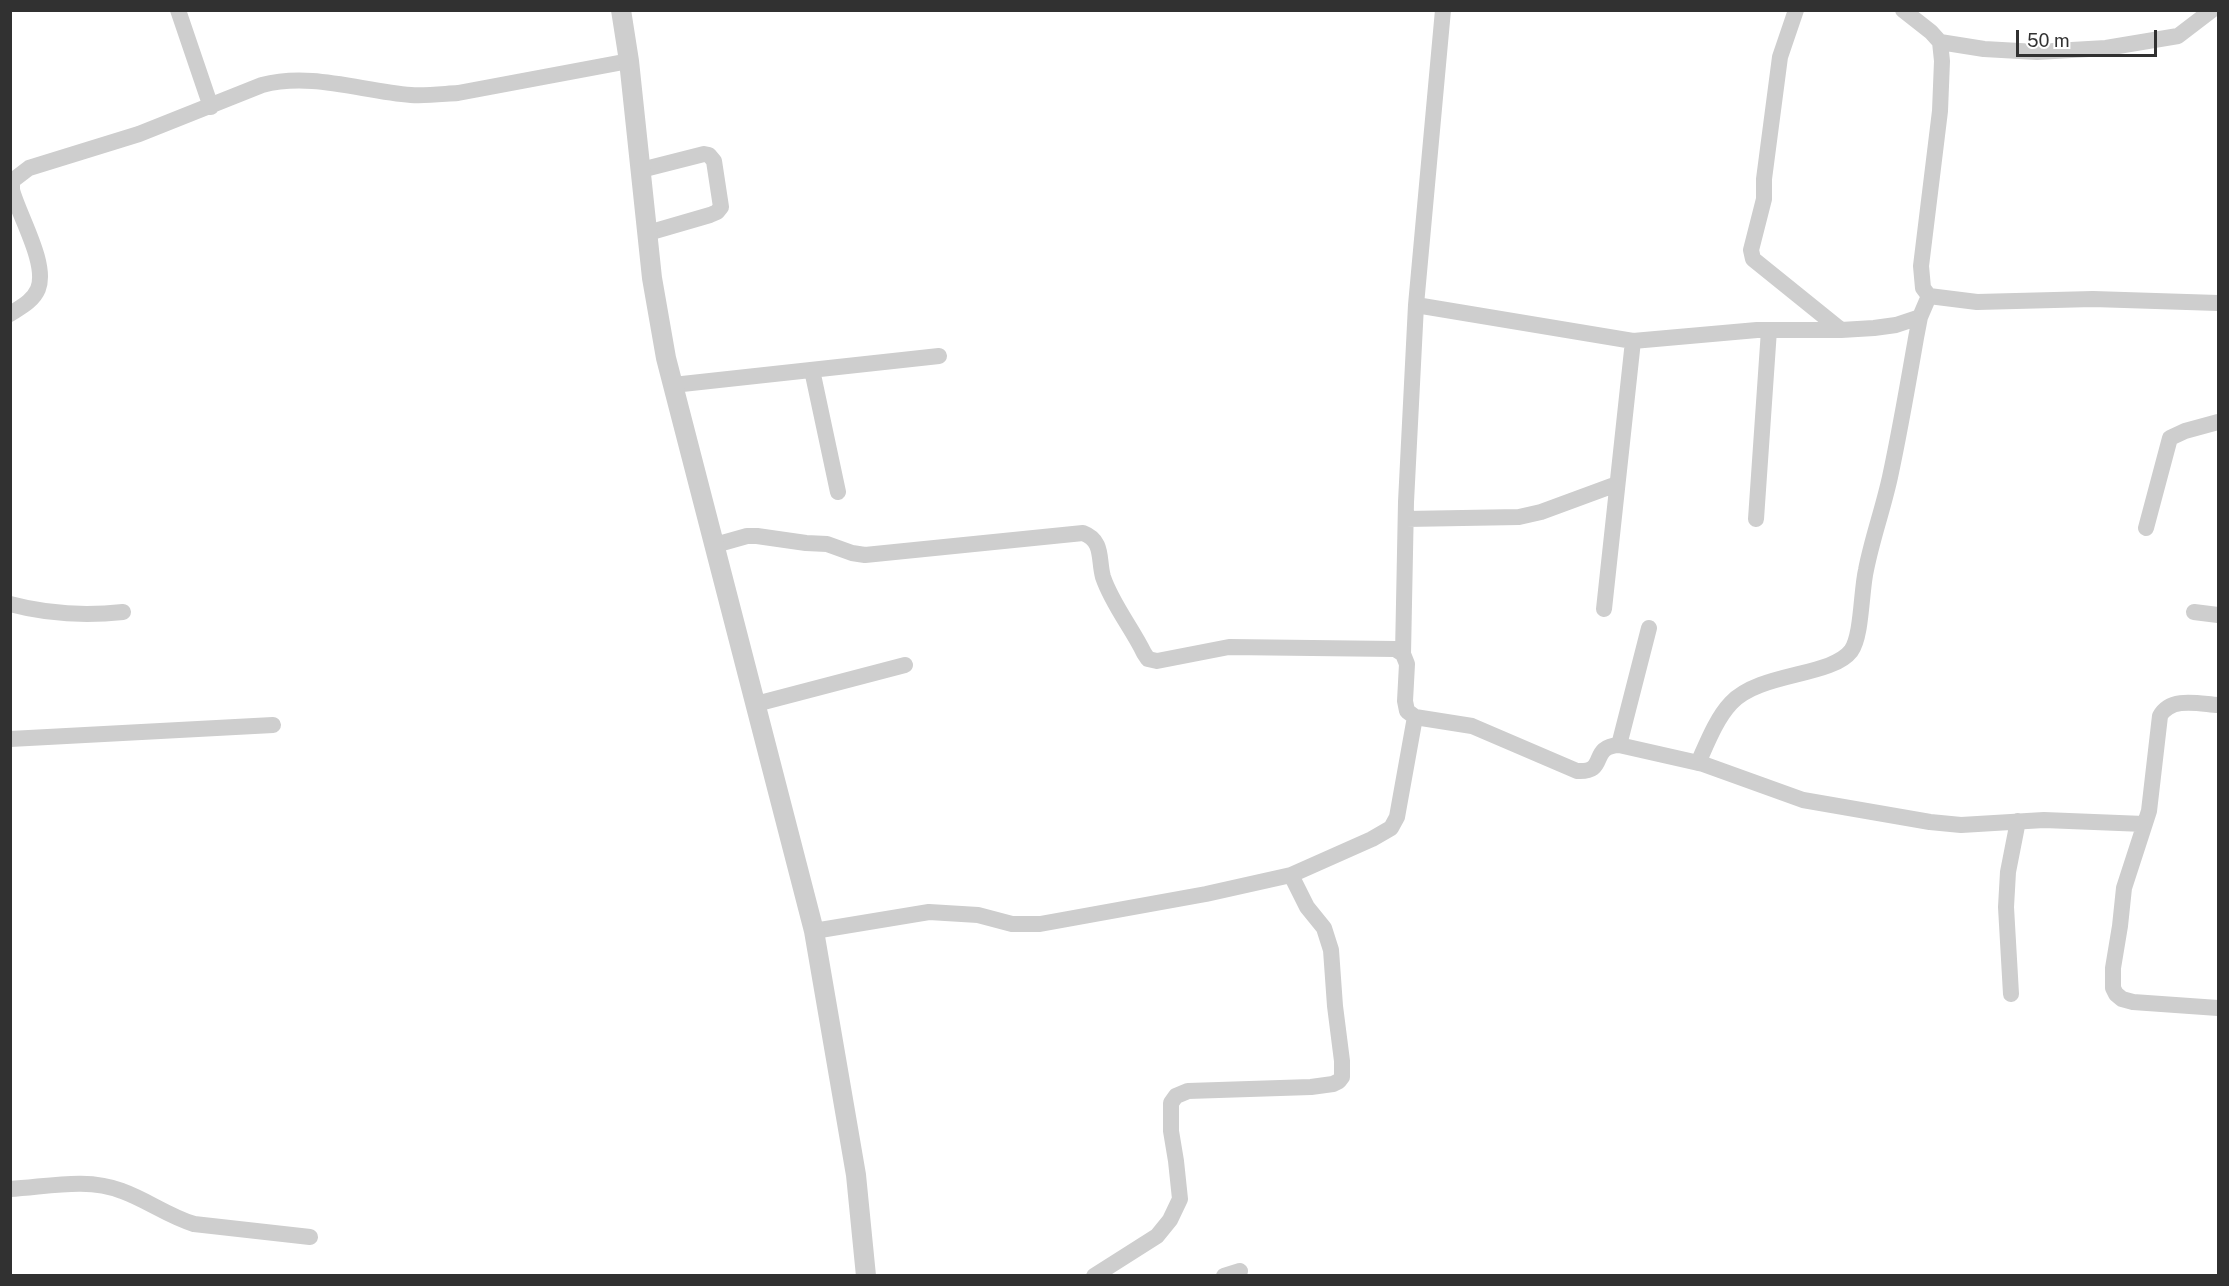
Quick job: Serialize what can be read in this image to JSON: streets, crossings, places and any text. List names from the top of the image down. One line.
{"scale_bar":"50 m"}
